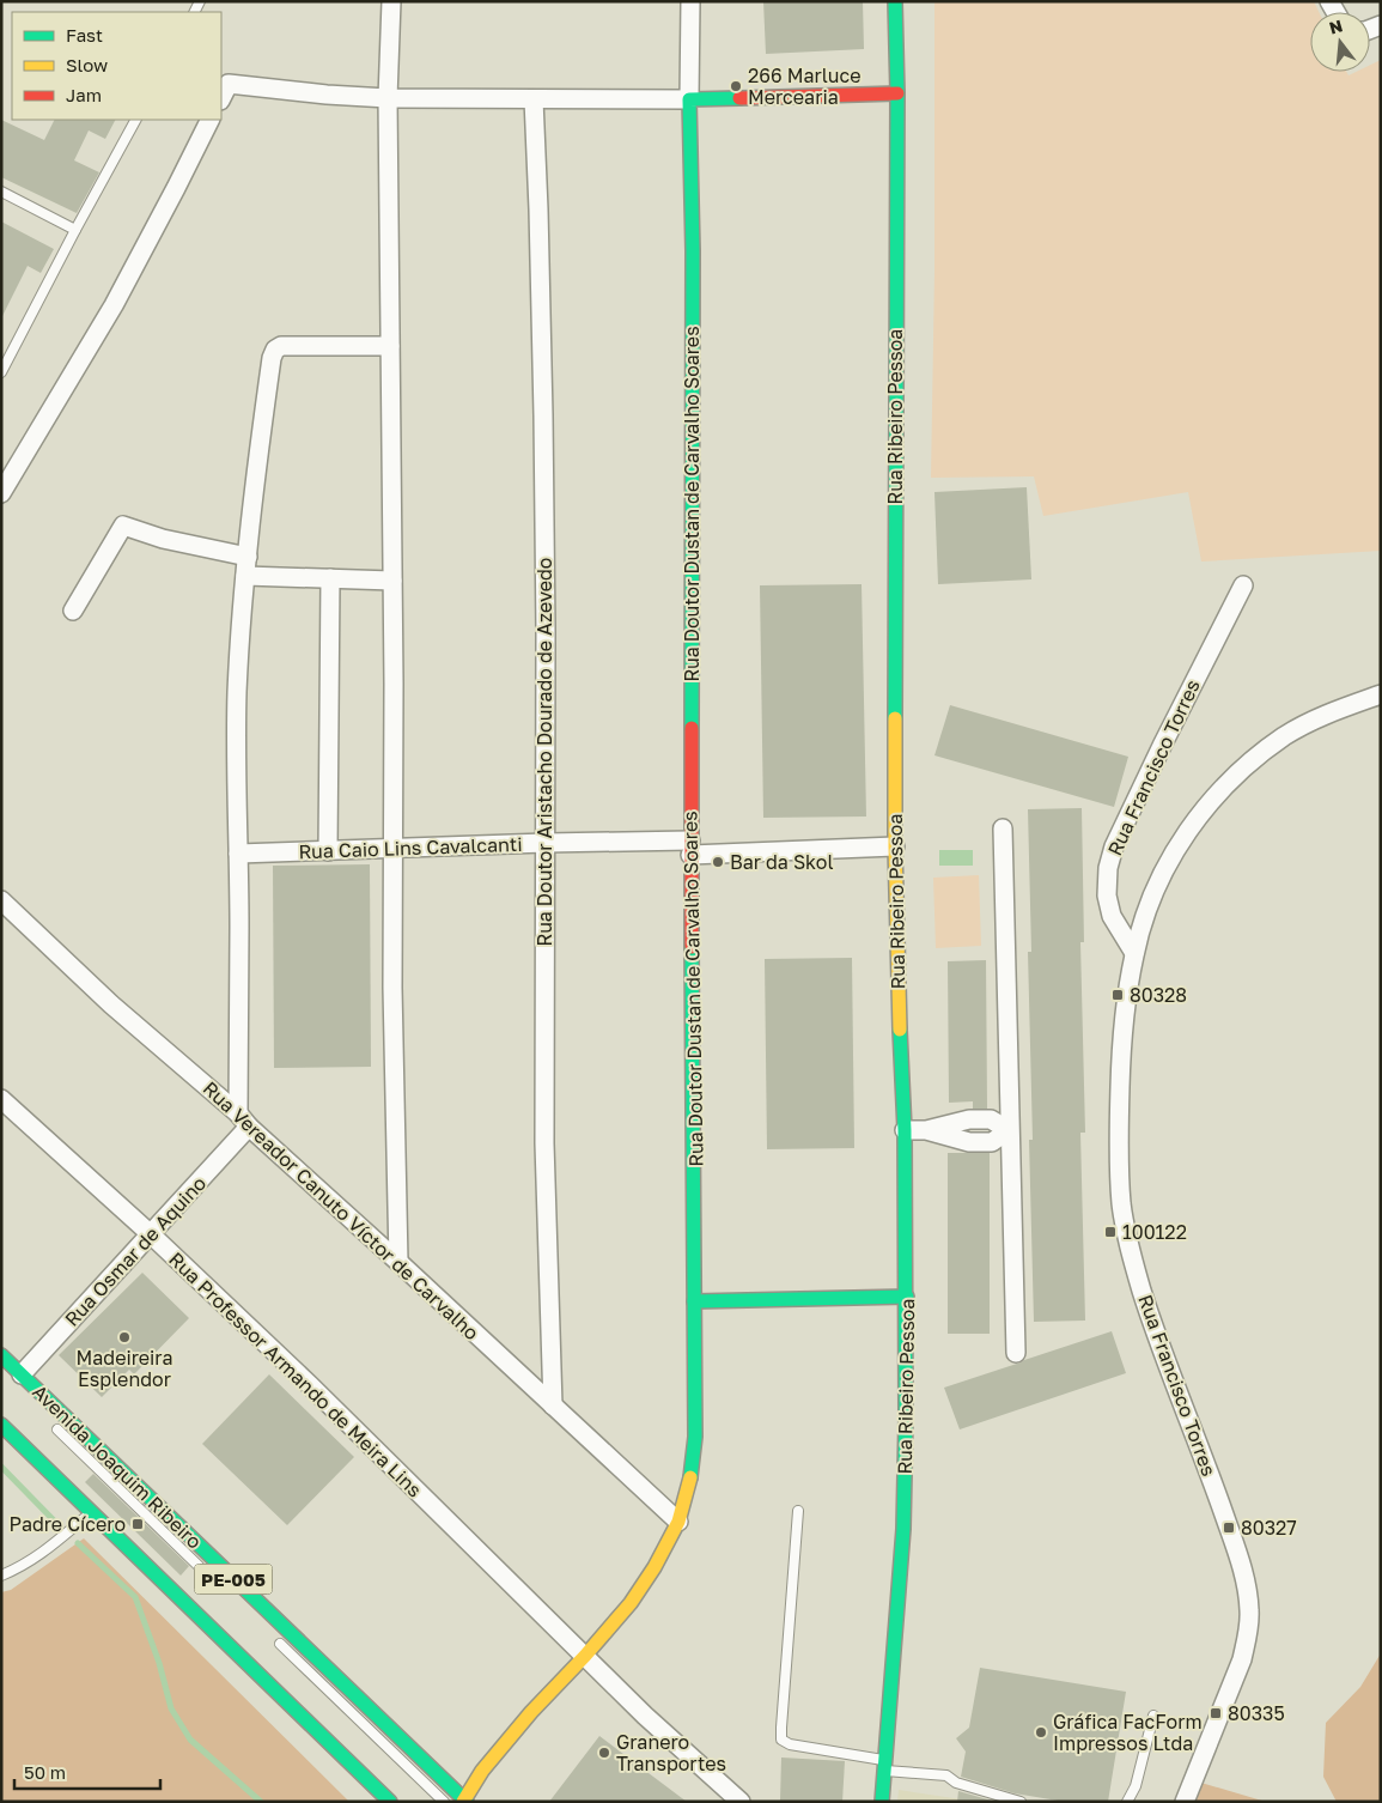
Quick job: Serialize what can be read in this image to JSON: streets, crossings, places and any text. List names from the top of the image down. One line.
{"streets":{"main road":["Rua Ribeiro Pessoa","Rua Doutor Dustan de Carvalho Soares","Avenida Joaquim Ribeiro","PE-005"],"street":["Rua Doutor Aristacho Dourado de Azevedo","Rua Francisco Torres","Rua Caio Lins Cavalcanti","Rua Vereador Canuto Víctor de Carvalho","Rua Osmar de Aquino","Rua Professor Armando de Meira Lins"]},"crossings":[["Rua Ribeiro Pessoa","Rua Caio Lins Cavalcanti"],["Rua Doutor Dustan de Carvalho Soares","Rua Caio Lins Cavalcanti"],["Rua Doutor Dustan de Carvalho Soares","Rua Vereador Canuto Víctor de Carvalho"],["Rua Doutor Dustan de Carvalho Soares","Rua Professor Armando de Meira Lins"],["Rua Doutor Dustan de Carvalho Soares","Avenida Joaquim Ribeiro"],["Rua Doutor Aristacho Dourado de Azevedo","Rua Caio Lins Cavalcanti"],["Rua Doutor Aristacho Dourado de Azevedo","Rua Vereador Canuto Víctor de Carvalho"],["Rua Vereador Canuto Víctor de Carvalho","Rua Osmar de Aquino"],["Rua Osmar de Aquino","Rua Professor Armando de Meira Lins"],["Rua Osmar de Aquino","Avenida Joaquim Ribeiro"]],"places":{"other":["266 Marluce Mercearia","Bar da Skol","Madeireira Esplendor","Gráfica FacForm Impressos Ltda","Granero Transportes"],"transit":["80328","100122","Padre Cícero","80327","80335"]},"legend":["Fast","Slow","Jam"],"scale_bar":"50 m","north":"top"}
